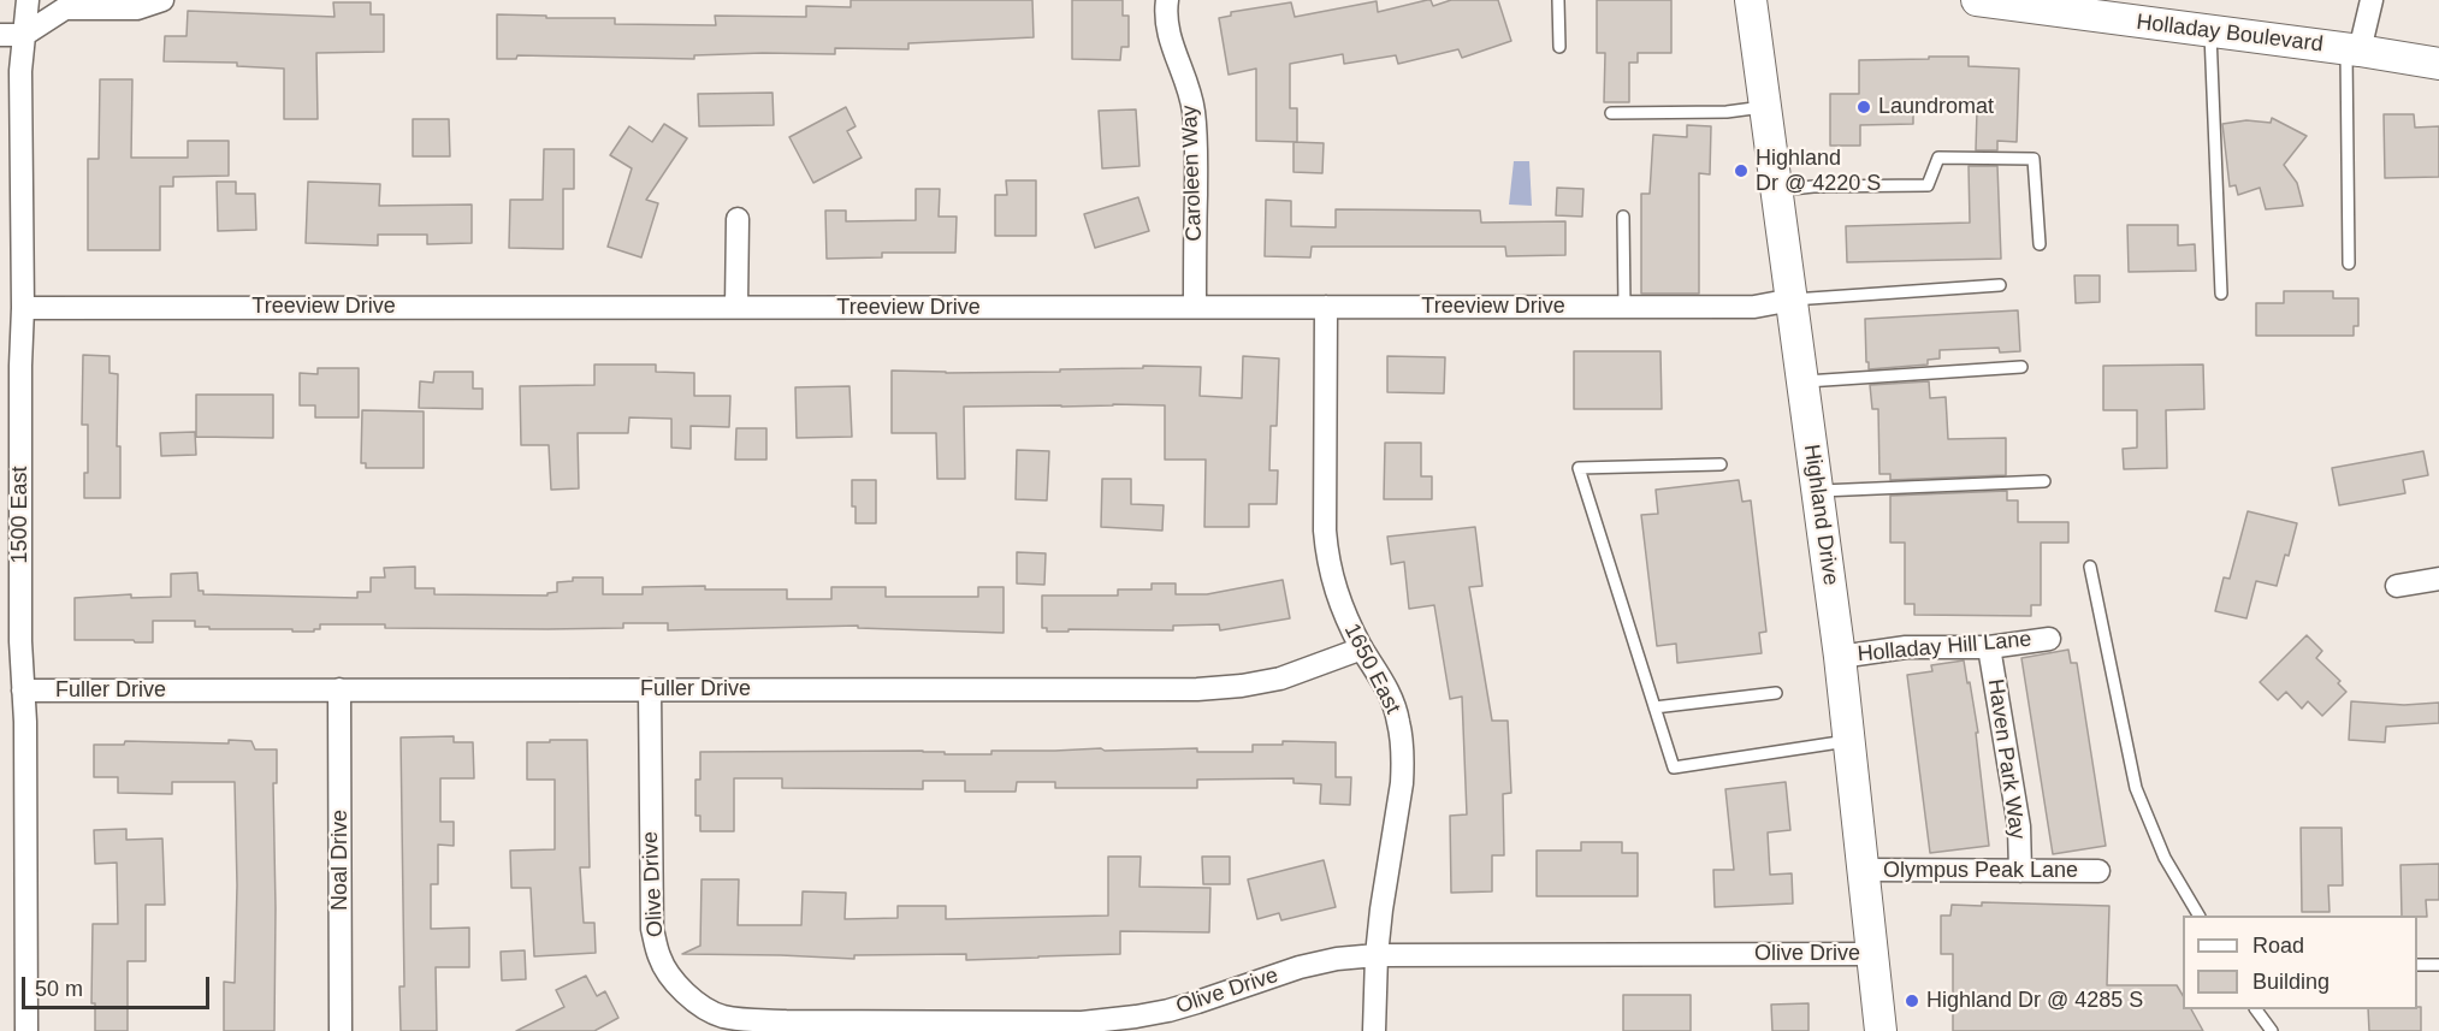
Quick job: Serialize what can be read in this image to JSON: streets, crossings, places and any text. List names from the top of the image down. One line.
{"streets":{"main road":["Holladay Boulevard","Highland Drive"],"street":["Caroleen Way","Treeview Drive","1500 East","Holladay Hill Lane","1650 East","Fuller Drive","Haven Park Way","Noal Drive","Olympus Peak Lane","Olive Drive"]},"crossings":[["Caroleen Way","Treeview Drive"],["Treeview Drive","1500 East"],["Treeview Drive","Highland Drive"],["Treeview Drive","1650 East"],["1500 East","Fuller Drive"],["Highland Drive","Holladay Hill Lane"],["Highland Drive","Olympus Peak Lane"],["Highland Drive","Olive Drive"],["Holladay Hill Lane","Haven Park Way"],["1650 East","Fuller Drive"],["1650 East","Olive Drive"],["Fuller Drive","Noal Drive"],["Fuller Drive","Olive Drive"],["Haven Park Way","Olympus Peak Lane"]],"places":["Laundromat","Highland Dr @ 4220 S","Highland Dr @ 4285 S"],"legend":["Road","Building"],"scale_bar":"50 m"}
